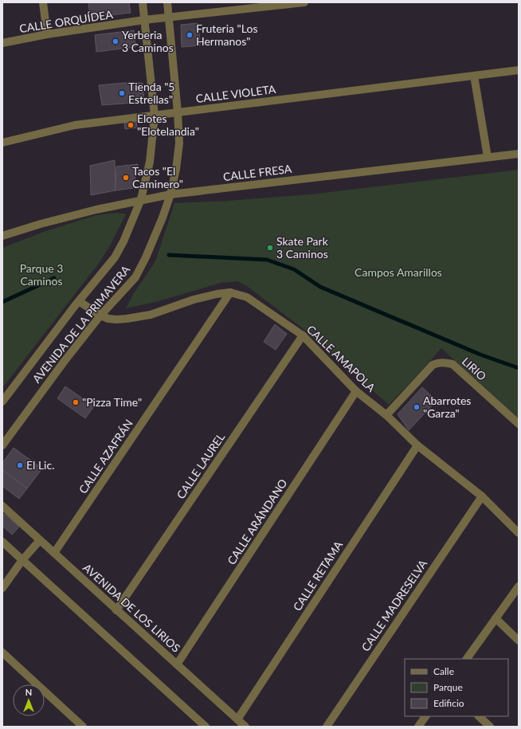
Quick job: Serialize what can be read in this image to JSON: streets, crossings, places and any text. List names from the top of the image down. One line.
{"streets":{"street":["CALLE ORQUÍDEA","CALLE VIOLETA","CALLE FRESA","AVENIDA DE LA PRIMAVERA","CALLE AMAPOLA","LIRIO","CALLE AZAFRÁN","CALLE LAUREL","CALLE ARÁNDANO","CALLE RETAMA","CALLE MADRESELVA","AVENIDA DE LOS LIRIOS"]},"crossings":[["CALLE ORQUÍDEA","AVENIDA DE LA PRIMAVERA"],["CALLE VIOLETA","AVENIDA DE LA PRIMAVERA"],["CALLE FRESA","AVENIDA DE LA PRIMAVERA"],["AVENIDA DE LA PRIMAVERA","CALLE AMAPOLA"],["CALLE AMAPOLA","LIRIO"],["CALLE AMAPOLA","CALLE AZAFRÁN"],["CALLE AMAPOLA","CALLE LAUREL"],["CALLE AMAPOLA","CALLE ARÁNDANO"],["CALLE AMAPOLA","CALLE RETAMA"],["CALLE AMAPOLA","CALLE MADRESELVA"],["CALLE AZAFRÁN","AVENIDA DE LOS LIRIOS"],["CALLE LAUREL","AVENIDA DE LOS LIRIOS"],["CALLE ARÁNDANO","AVENIDA DE LOS LIRIOS"],["CALLE RETAMA","AVENIDA DE LOS LIRIOS"]],"parks":["Parque 3 Caminos","Campos Amarillos"],"places":["Fruteria \"Los Hermanos\"","Yerberia 3 Caminos","Tienda \"5 Estrellas\"","Elotes \"Elotelandia\"","Tacos \"El Caminero\"","Skate Park 3 Caminos","\"Pizza Time\"","Abarrotes \"Garza\"","El Lic."],"legend":["Calle","Parque","Edificio"],"north":"top"}
